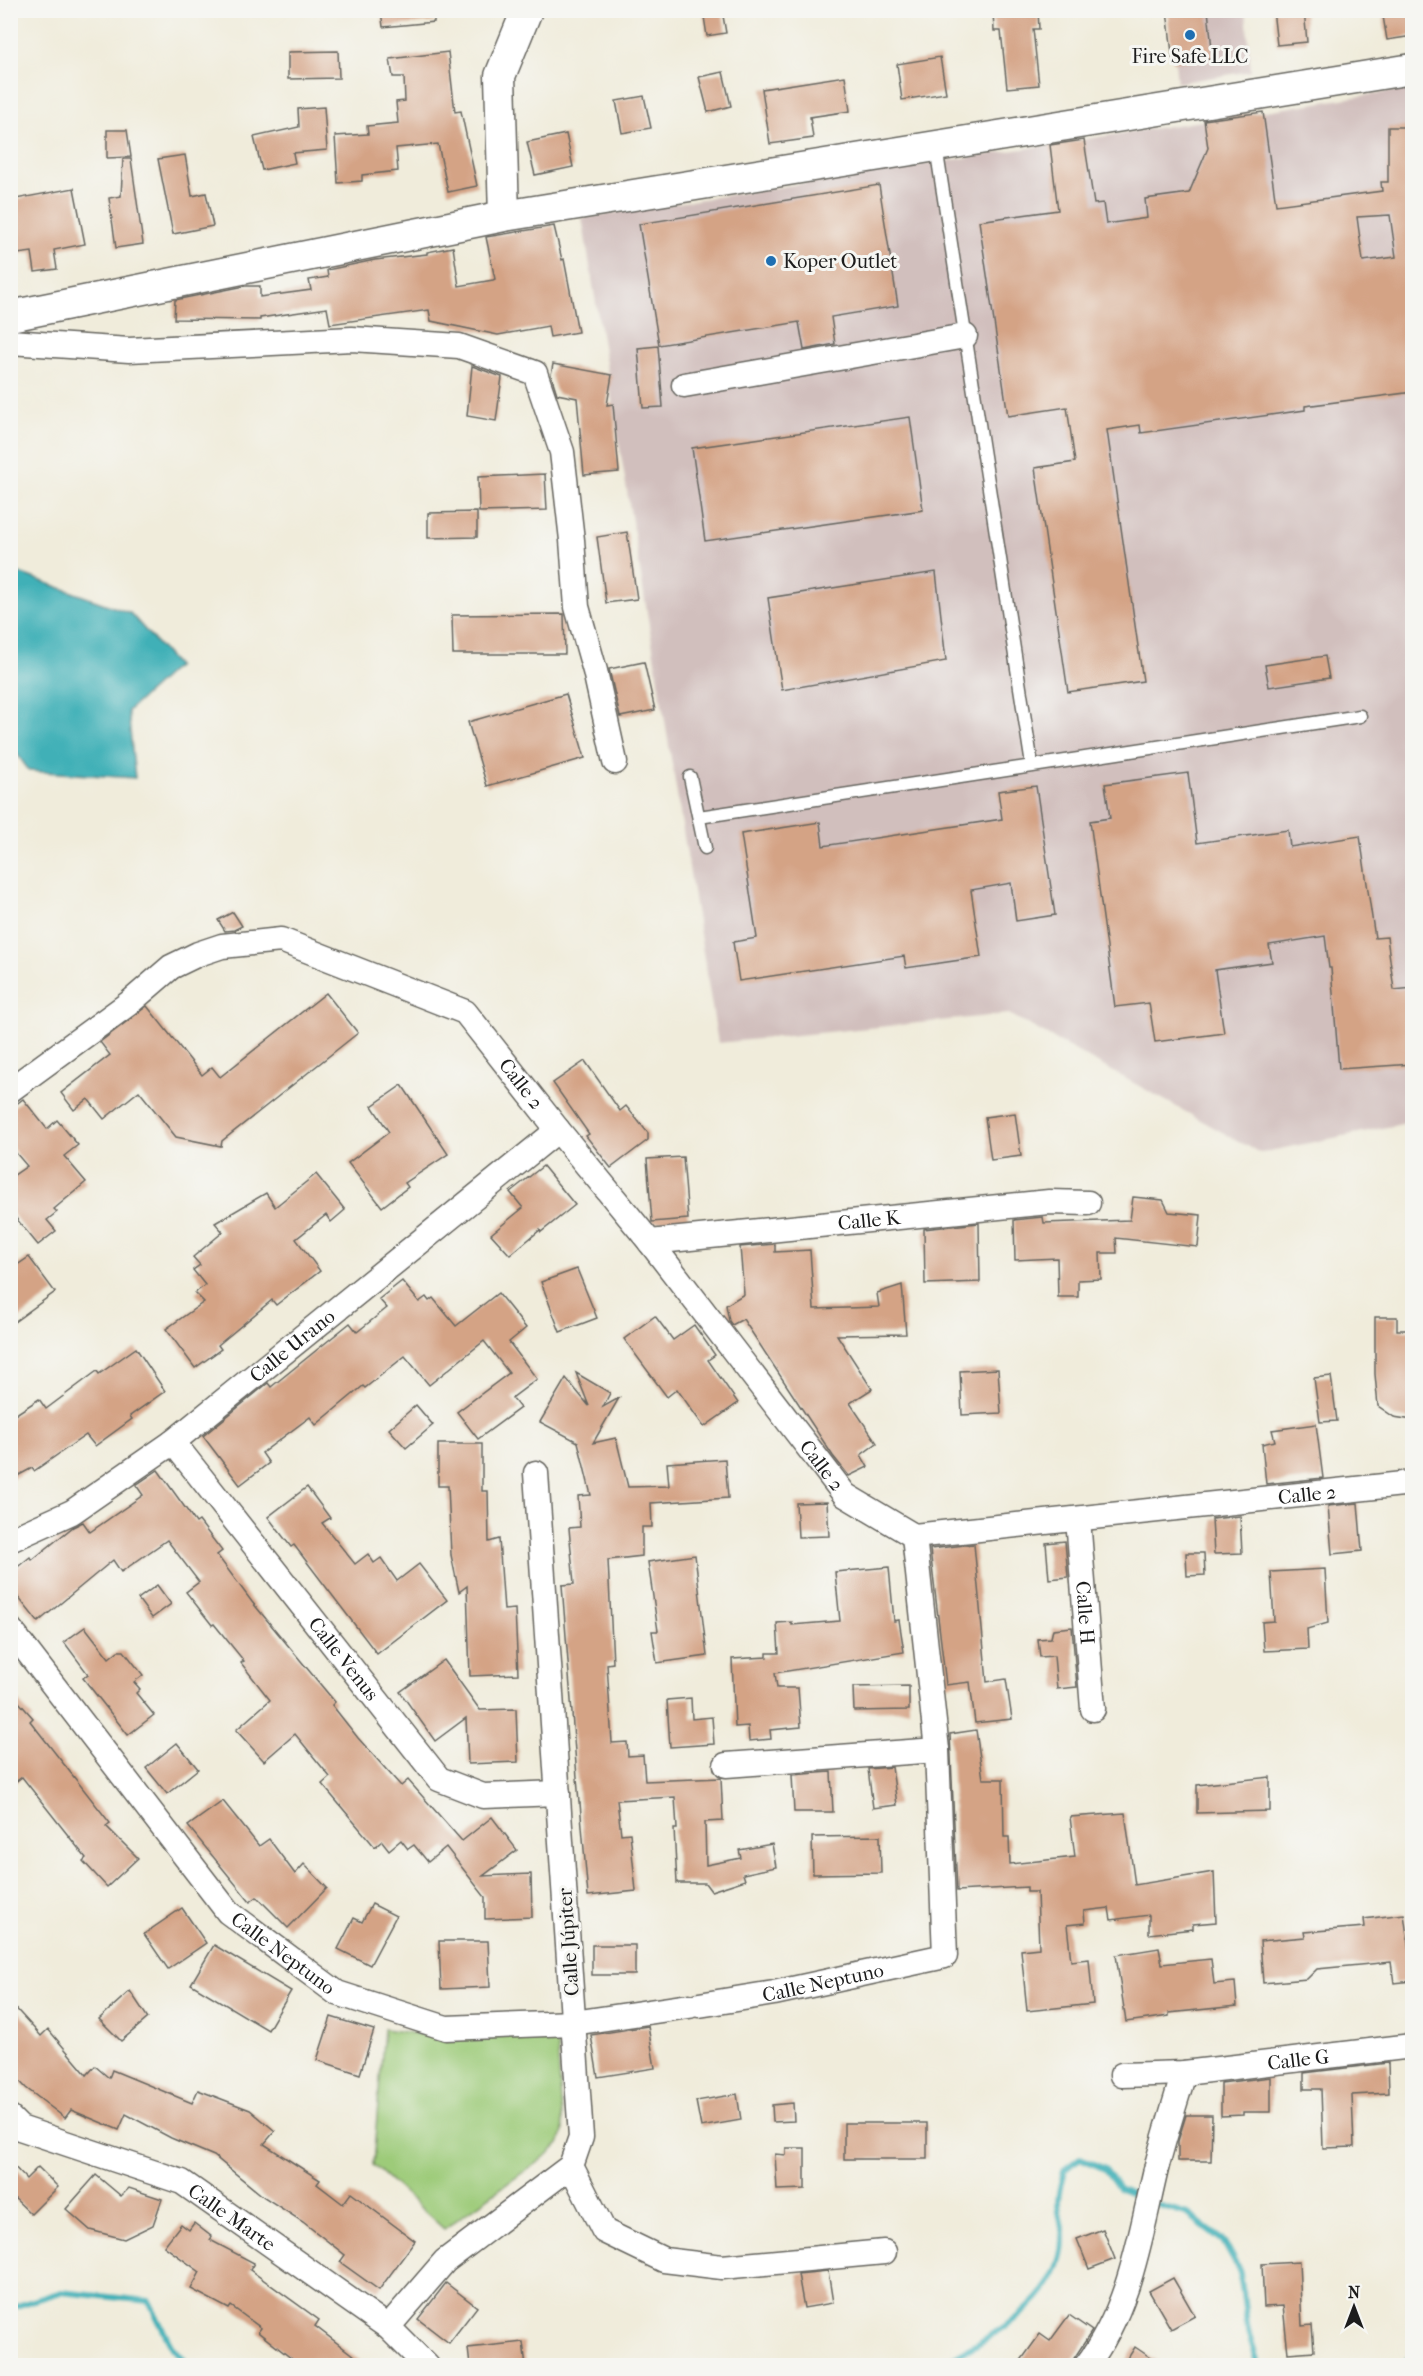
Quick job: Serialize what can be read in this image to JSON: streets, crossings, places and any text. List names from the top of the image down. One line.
{"streets":{"street":["Calle 2","Calle K","Calle Urano","Calle H","Calle Venus","Calle Júpiter","Calle Neptuno","Calle G","Calle Marte"]},"crossings":[["Calle 2","Calle K"],["Calle 2","Calle Urano"],["Calle 2","Calle H"],["Calle Urano","Calle Venus"],["Calle Venus","Calle Júpiter"],["Calle Júpiter","Calle Neptuno"]],"places":["Fire Safe LLC","Koper Outlet"],"north":"top"}
